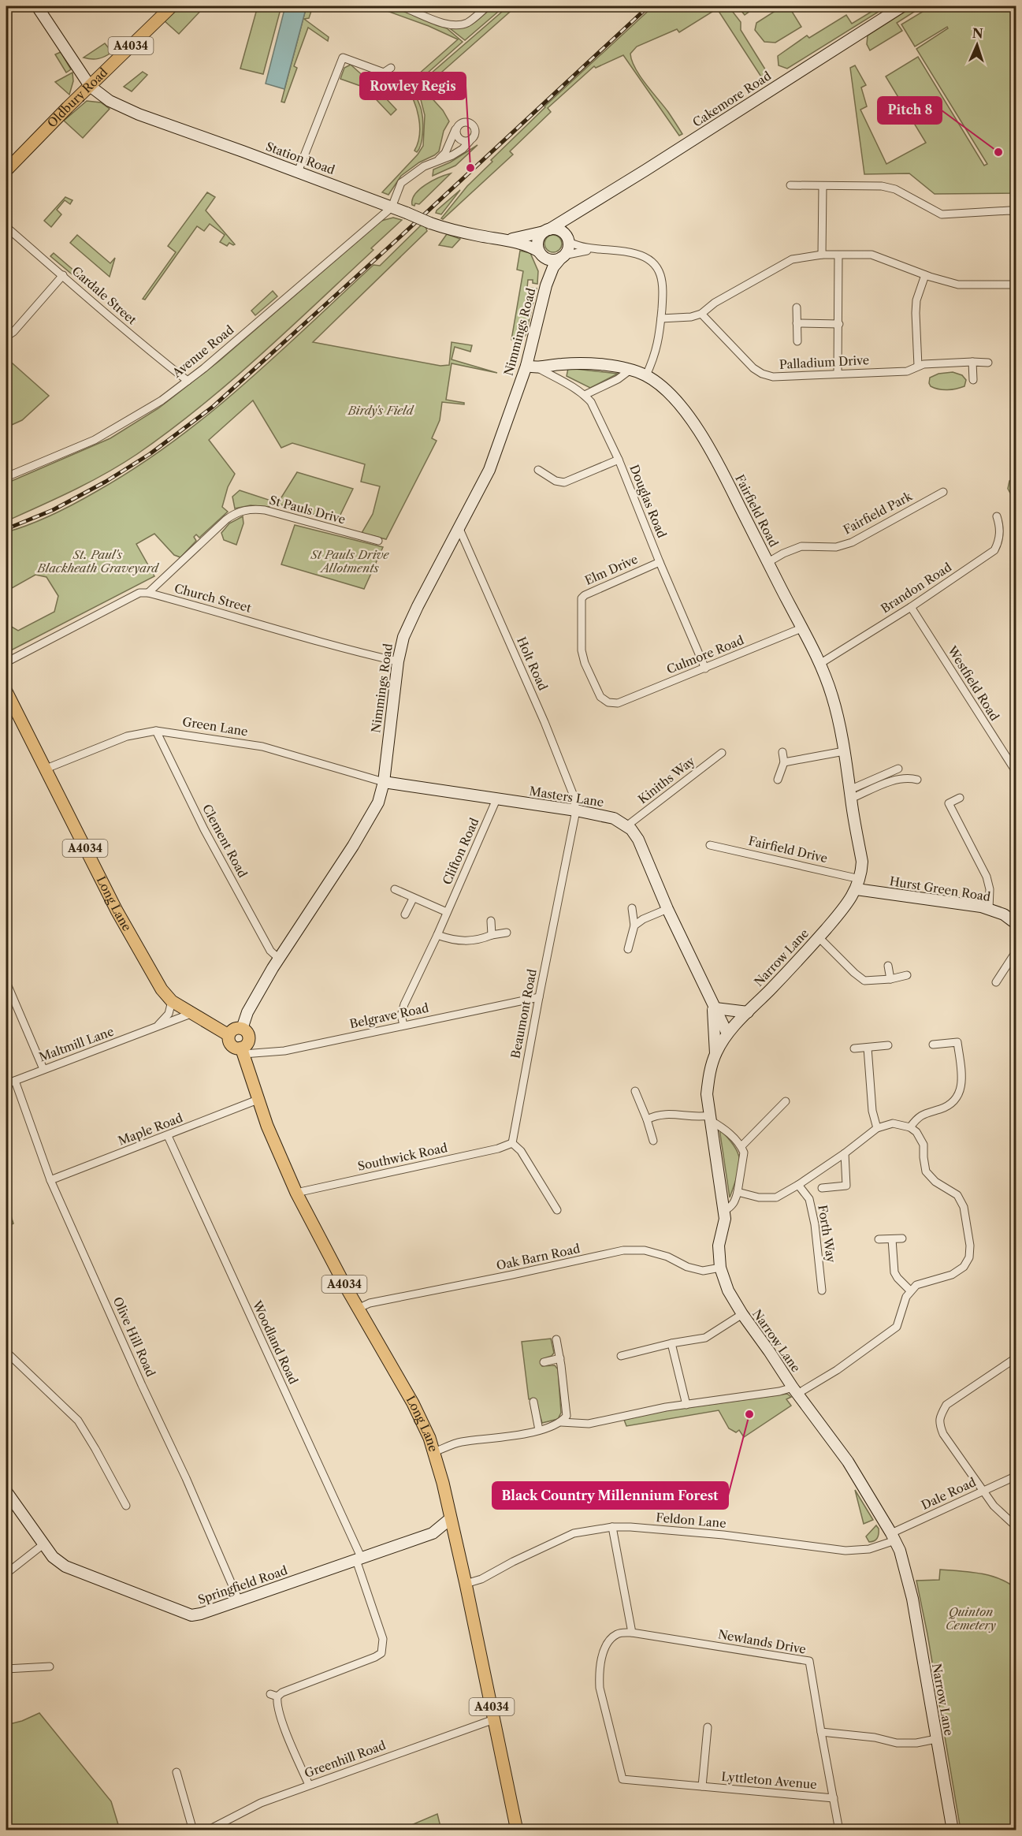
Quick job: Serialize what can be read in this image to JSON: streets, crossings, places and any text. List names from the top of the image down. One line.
{"streets":{"main road":["A4034","Oldbury Road","Cakemore Road","Station Road","Nimmings Road","Fairfield Road","Masters Lane","Hurst Green Road","Long Lane","Narrow Lane","Springfield Road"],"street":["Cardale Street","Avenue Road","Palladium Drive","Douglas Road","St Pauls Drive","Fairfield Park","Elm Drive","Brandon Road","Church Street","Culmore Road","Holt Road","Westfield Road","Green Lane","Kiniths Way","Clement Road","Fairfield Drive","Clifton Road","Beaumont Road","Belgrave Road","Maltmill Lane","Maple Road","Southwick Road","Forth Way","Oak Barn Road","Olive Hill Road","Woodland Road","Dale Road","Feldon Lane","Newlands Drive","Greenhill Road","Lyttleton Avenue"]},"crossings":[["A4034","Nimmings Road"],["A4034","Long Lane"],["A4034","Belgrave Road"],["Oldbury Road","Station Road"],["Cakemore Road","Station Road"],["Cakemore Road","Nimmings Road"],["Station Road","Nimmings Road"],["Station Road","Avenue Road"],["Cardale Street","Avenue Road"],["Nimmings Road","Fairfield Road"],["Nimmings Road","Church Street"],["Nimmings Road","Holt Road"],["Nimmings Road","Green Lane"],["Nimmings Road","Masters Lane"],["Nimmings Road","Clement Road"],["Nimmings Road","Long Lane"],["Nimmings Road","Belgrave Road"],["Douglas Road","Fairfield Road"],["Douglas Road","Elm Drive"],["Douglas Road","Culmore Road"],["St Pauls Drive","Church Street"],["Fairfield Road","Fairfield Park"],["Fairfield Road","Brandon Road"],["Fairfield Road","Culmore Road"],["Fairfield Road","Fairfield Drive"],["Fairfield Road","Hurst Green Road"],["Fairfield Road","Narrow Lane"],["Elm Drive","Culmore Road"],["Brandon Road","Westfield Road"],["Holt Road","Masters Lane"],["Holt Road","Beaumont Road"],["Green Lane","Masters Lane"],["Green Lane","Clement Road"],["Green Lane","Long Lane"],["Kiniths Way","Masters Lane"],["Masters Lane","Clifton Road"],["Masters Lane","Narrow Lane"],["Masters Lane","Beaumont Road"],["Fairfield Drive","Hurst Green Road"],["Fairfield Drive","Narrow Lane"],["Clifton Road","Belgrave Road"],["Hurst Green Road","Narrow Lane"],["Long Lane","Belgrave Road"],["Long Lane","Maltmill Lane"],["Long Lane","Maple Road"],["Long Lane","Southwick Road"],["Long Lane","Oak Barn Road"],["Long Lane","Feldon Lane"],["Long Lane","Springfield Road"],["Long Lane","Greenhill Road"],["Narrow Lane","Oak Barn Road"],["Narrow Lane","Dale Road"],["Narrow Lane","Feldon Lane"],["Beaumont Road","Belgrave Road"],["Beaumont Road","Southwick Road"],["Maltmill Lane","Olive Hill Road"],["Maple Road","Olive Hill Road"],["Maple Road","Woodland Road"],["Olive Hill Road","Springfield Road"],["Woodland Road","Springfield Road"],["Woodland Road","Greenhill Road"],["Dale Road","Feldon Lane"],["Newlands Drive","Lyttleton Avenue"]],"parks":["Birdy's Field","St. Paul's Blackheath Graveyard","St Pauls Drive Allotments","Quinton Cemetery"],"places":["Pitch 8","Rowley Regis","Black Country Millennium Forest"],"north":"top"}
